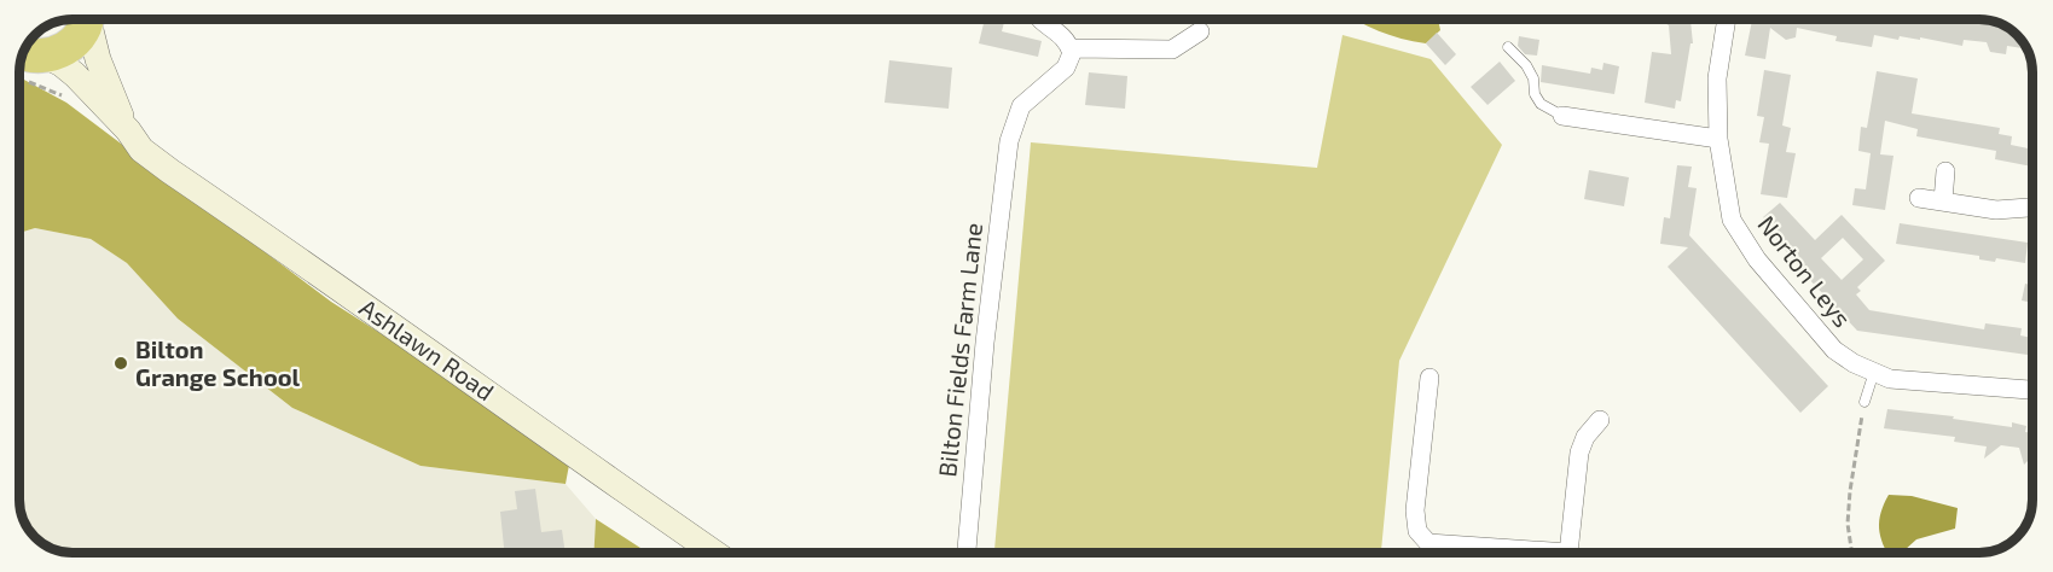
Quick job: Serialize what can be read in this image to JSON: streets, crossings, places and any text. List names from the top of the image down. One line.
{"streets":{"main road":["Ashlawn Road"],"street":["Norton Leys","Bilton Fields Farm Lane"]},"places":["Bilton Grange School"]}
